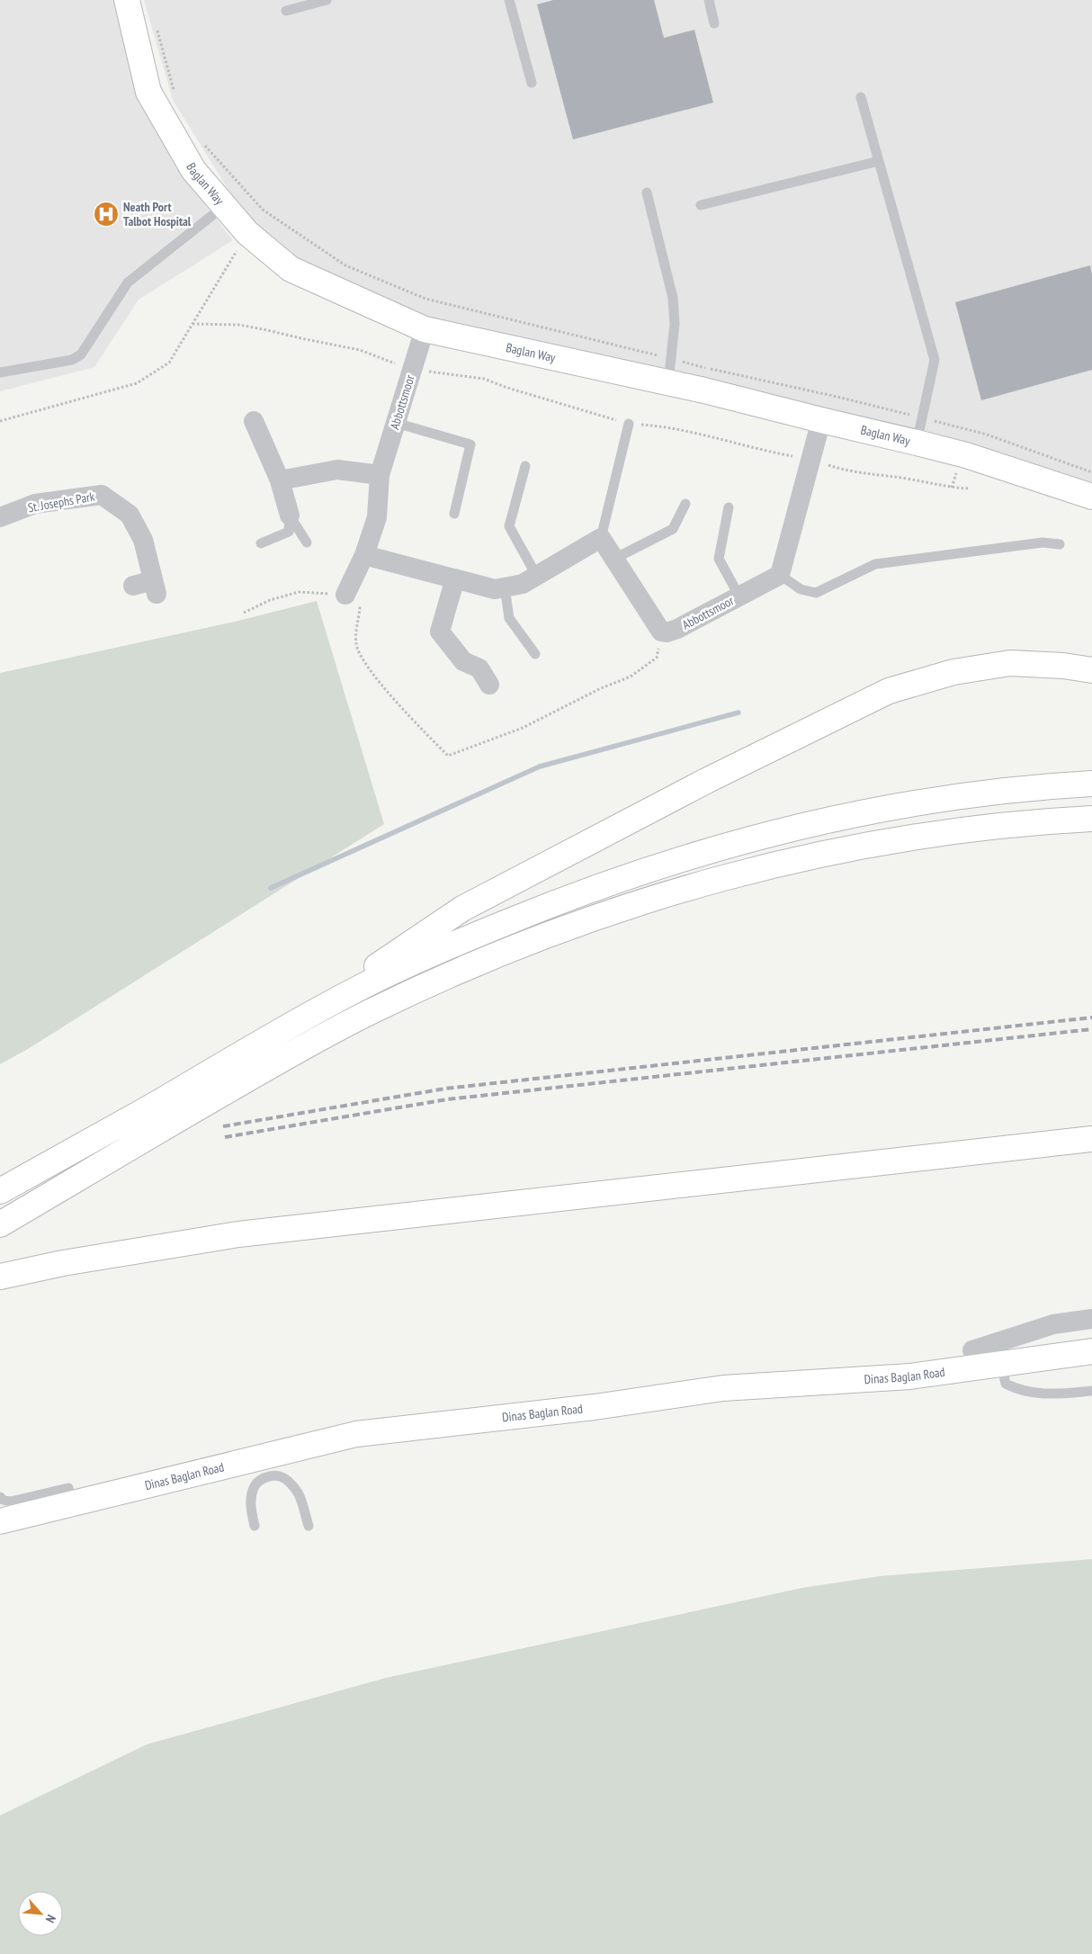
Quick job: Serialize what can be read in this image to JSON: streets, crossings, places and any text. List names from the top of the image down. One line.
{"streets":{"main road":["Baglan Way","Dinas Baglan Road"],"street":["Abbottsmoor","St. Josephs Park"]},"crossings":[["Baglan Way","Abbottsmoor"]],"places":{"hospital":["Neath Port Talbot Hospital"]},"north":"bottom right"}
